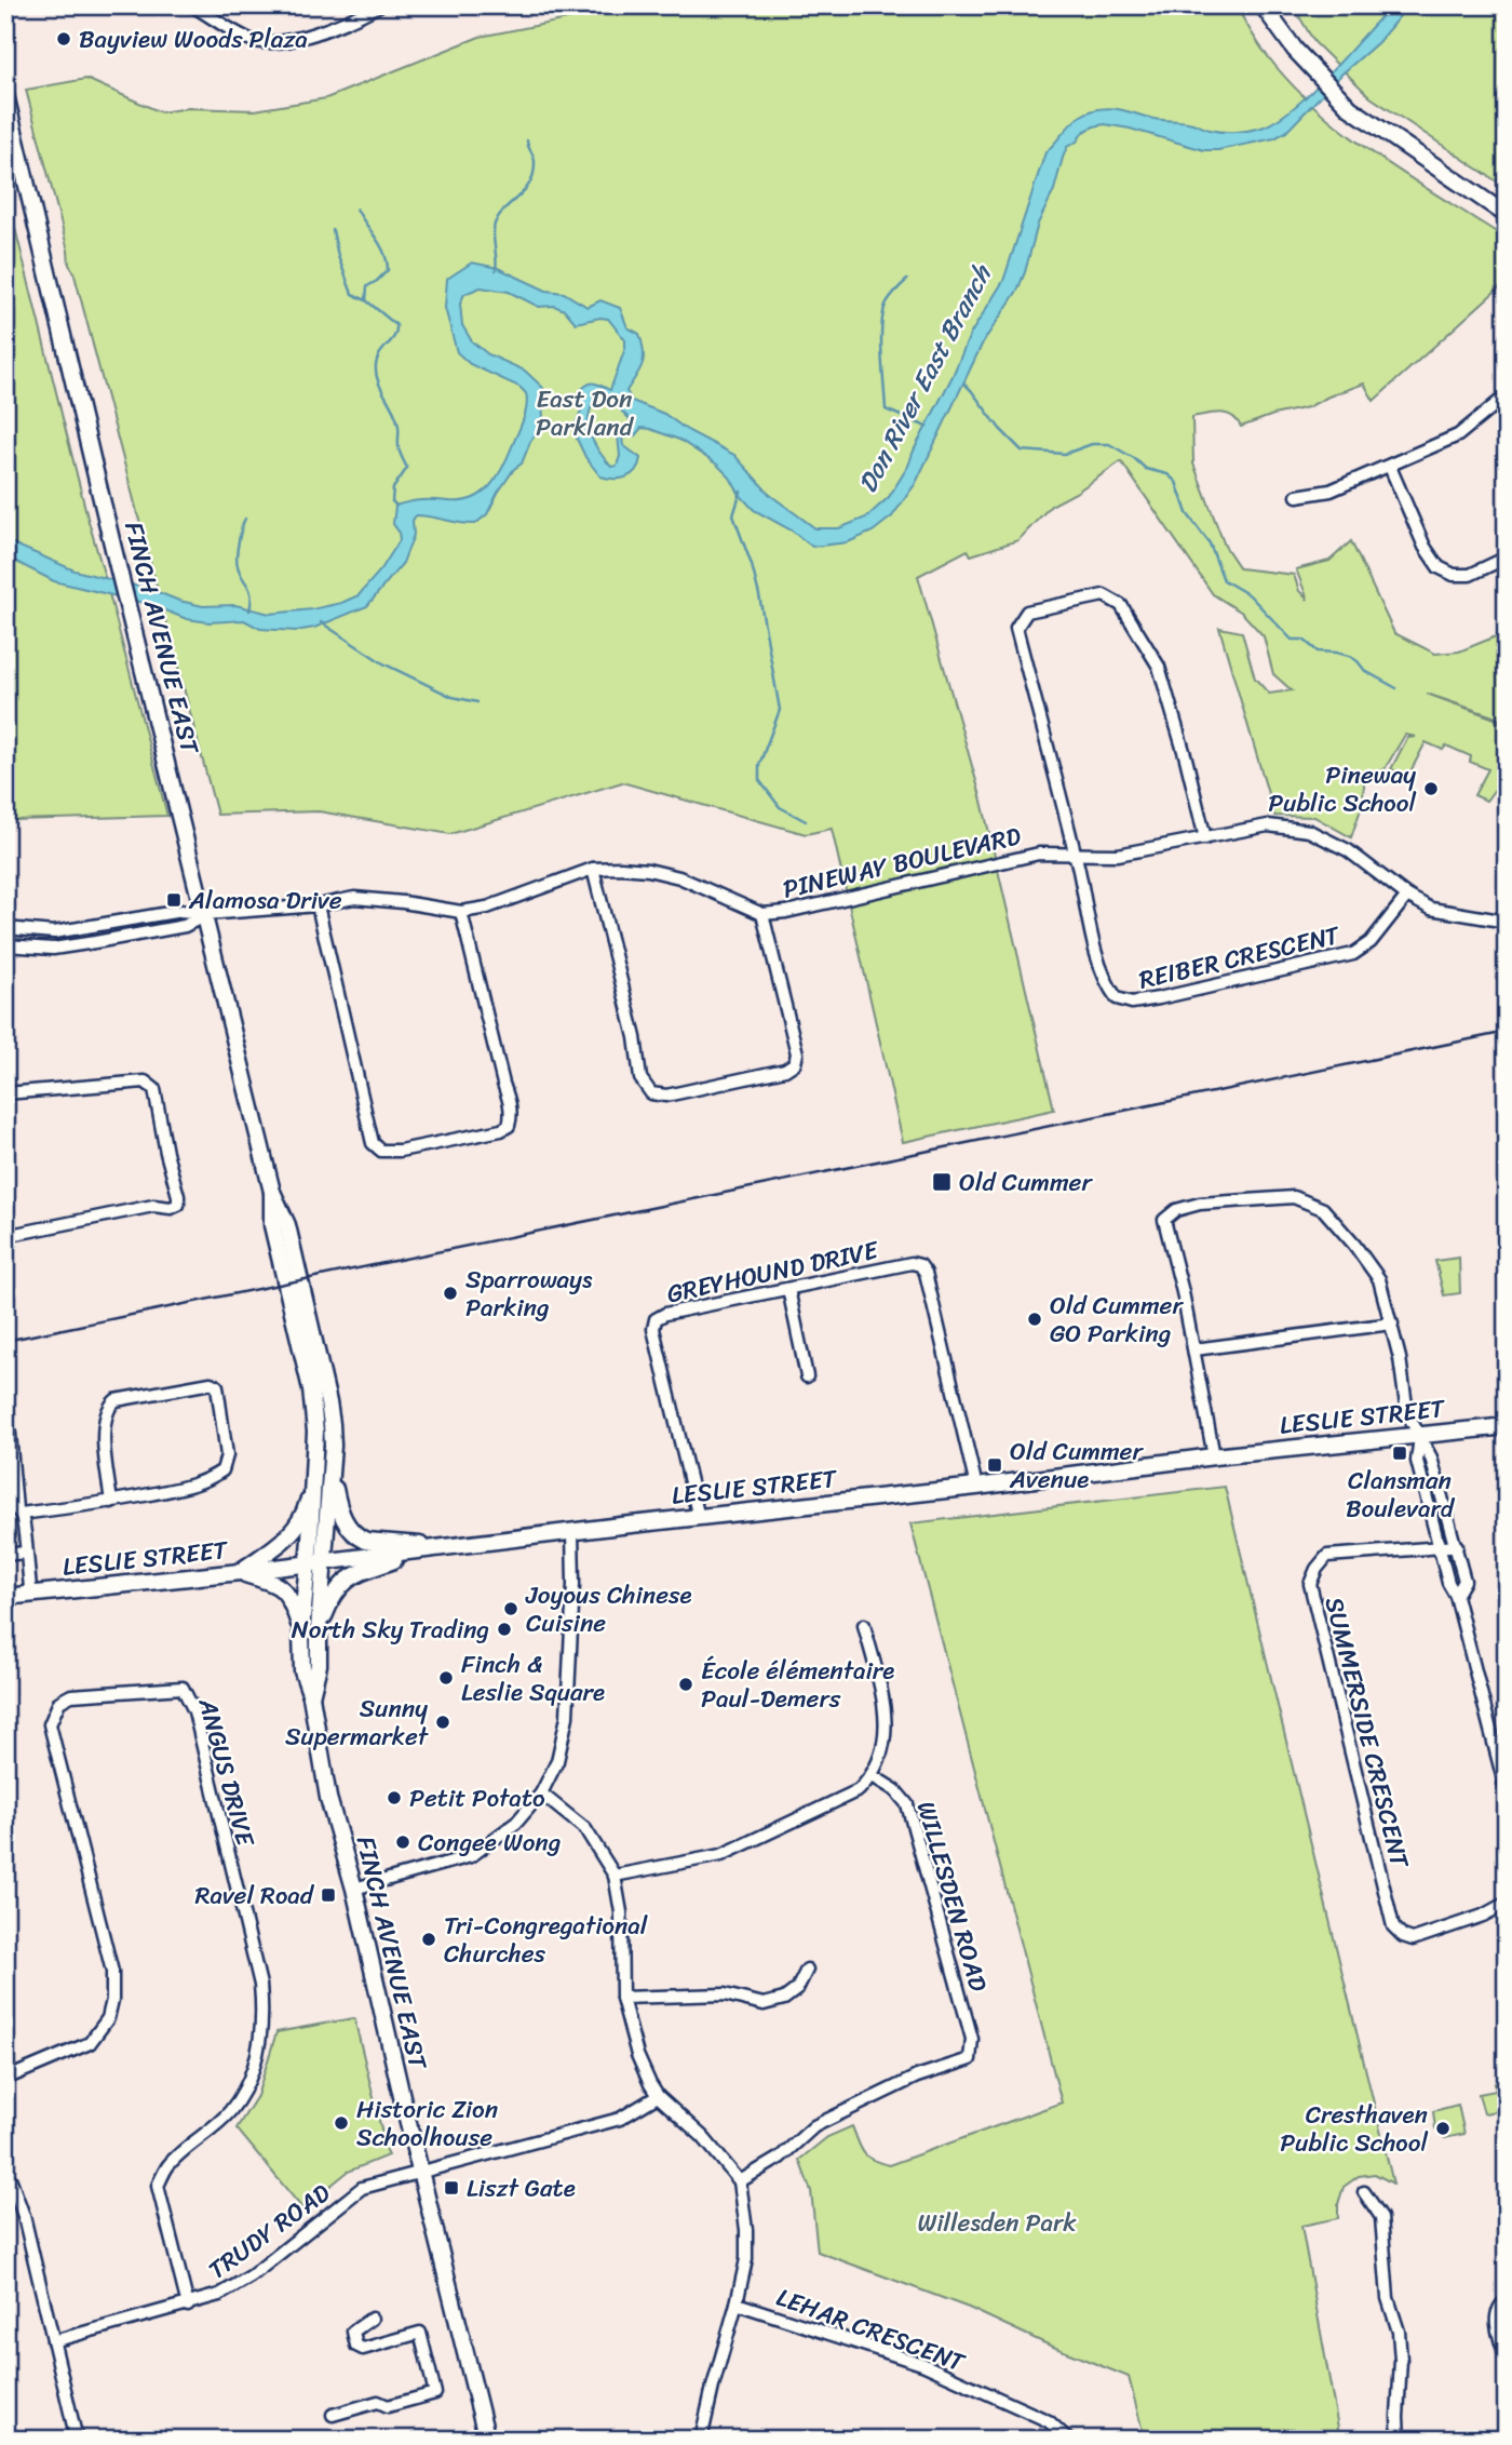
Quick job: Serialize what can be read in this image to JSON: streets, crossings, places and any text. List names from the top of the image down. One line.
{"streets":{"main road":["FINCH AVENUE EAST","LESLIE STREET"],"street":["PINEWAY BOULEVARD","REIBER CRESCENT","GREYHOUND DRIVE","SUMMERSIDE CRESCENT","ANGUS DRIVE","WILLESDEN ROAD","TRUDY ROAD","LEHAR CRESCENT"]},"crossings":[["FINCH AVENUE EAST","PINEWAY BOULEVARD"],["FINCH AVENUE EAST","LESLIE STREET"],["FINCH AVENUE EAST","TRUDY ROAD"],["PINEWAY BOULEVARD","REIBER CRESCENT"],["GREYHOUND DRIVE","LESLIE STREET"],["ANGUS DRIVE","TRUDY ROAD"]],"water":["Don River East Branch"],"parks":["East Don Parkland","Willesden Park"],"places":{"other":["Bayview Woods Plaza","Pineway Public School","Sparroways Parking","Old Cummer GO Parking","Joyous Chinese Cuisine","North Sky Trading","Finch & Leslie Square","École élémentaire Paul-Demers","Sunny Supermarket","Petit Potato","Congee Wong","Tri-Congregational Churches","Historic Zion Schoolhouse","Cresthaven Public School"],"transit":["Alamosa Drive","Old Cummer","Clansman Boulevard","Old Cummer Avenue","Ravel Road","Liszt Gate"]}}
